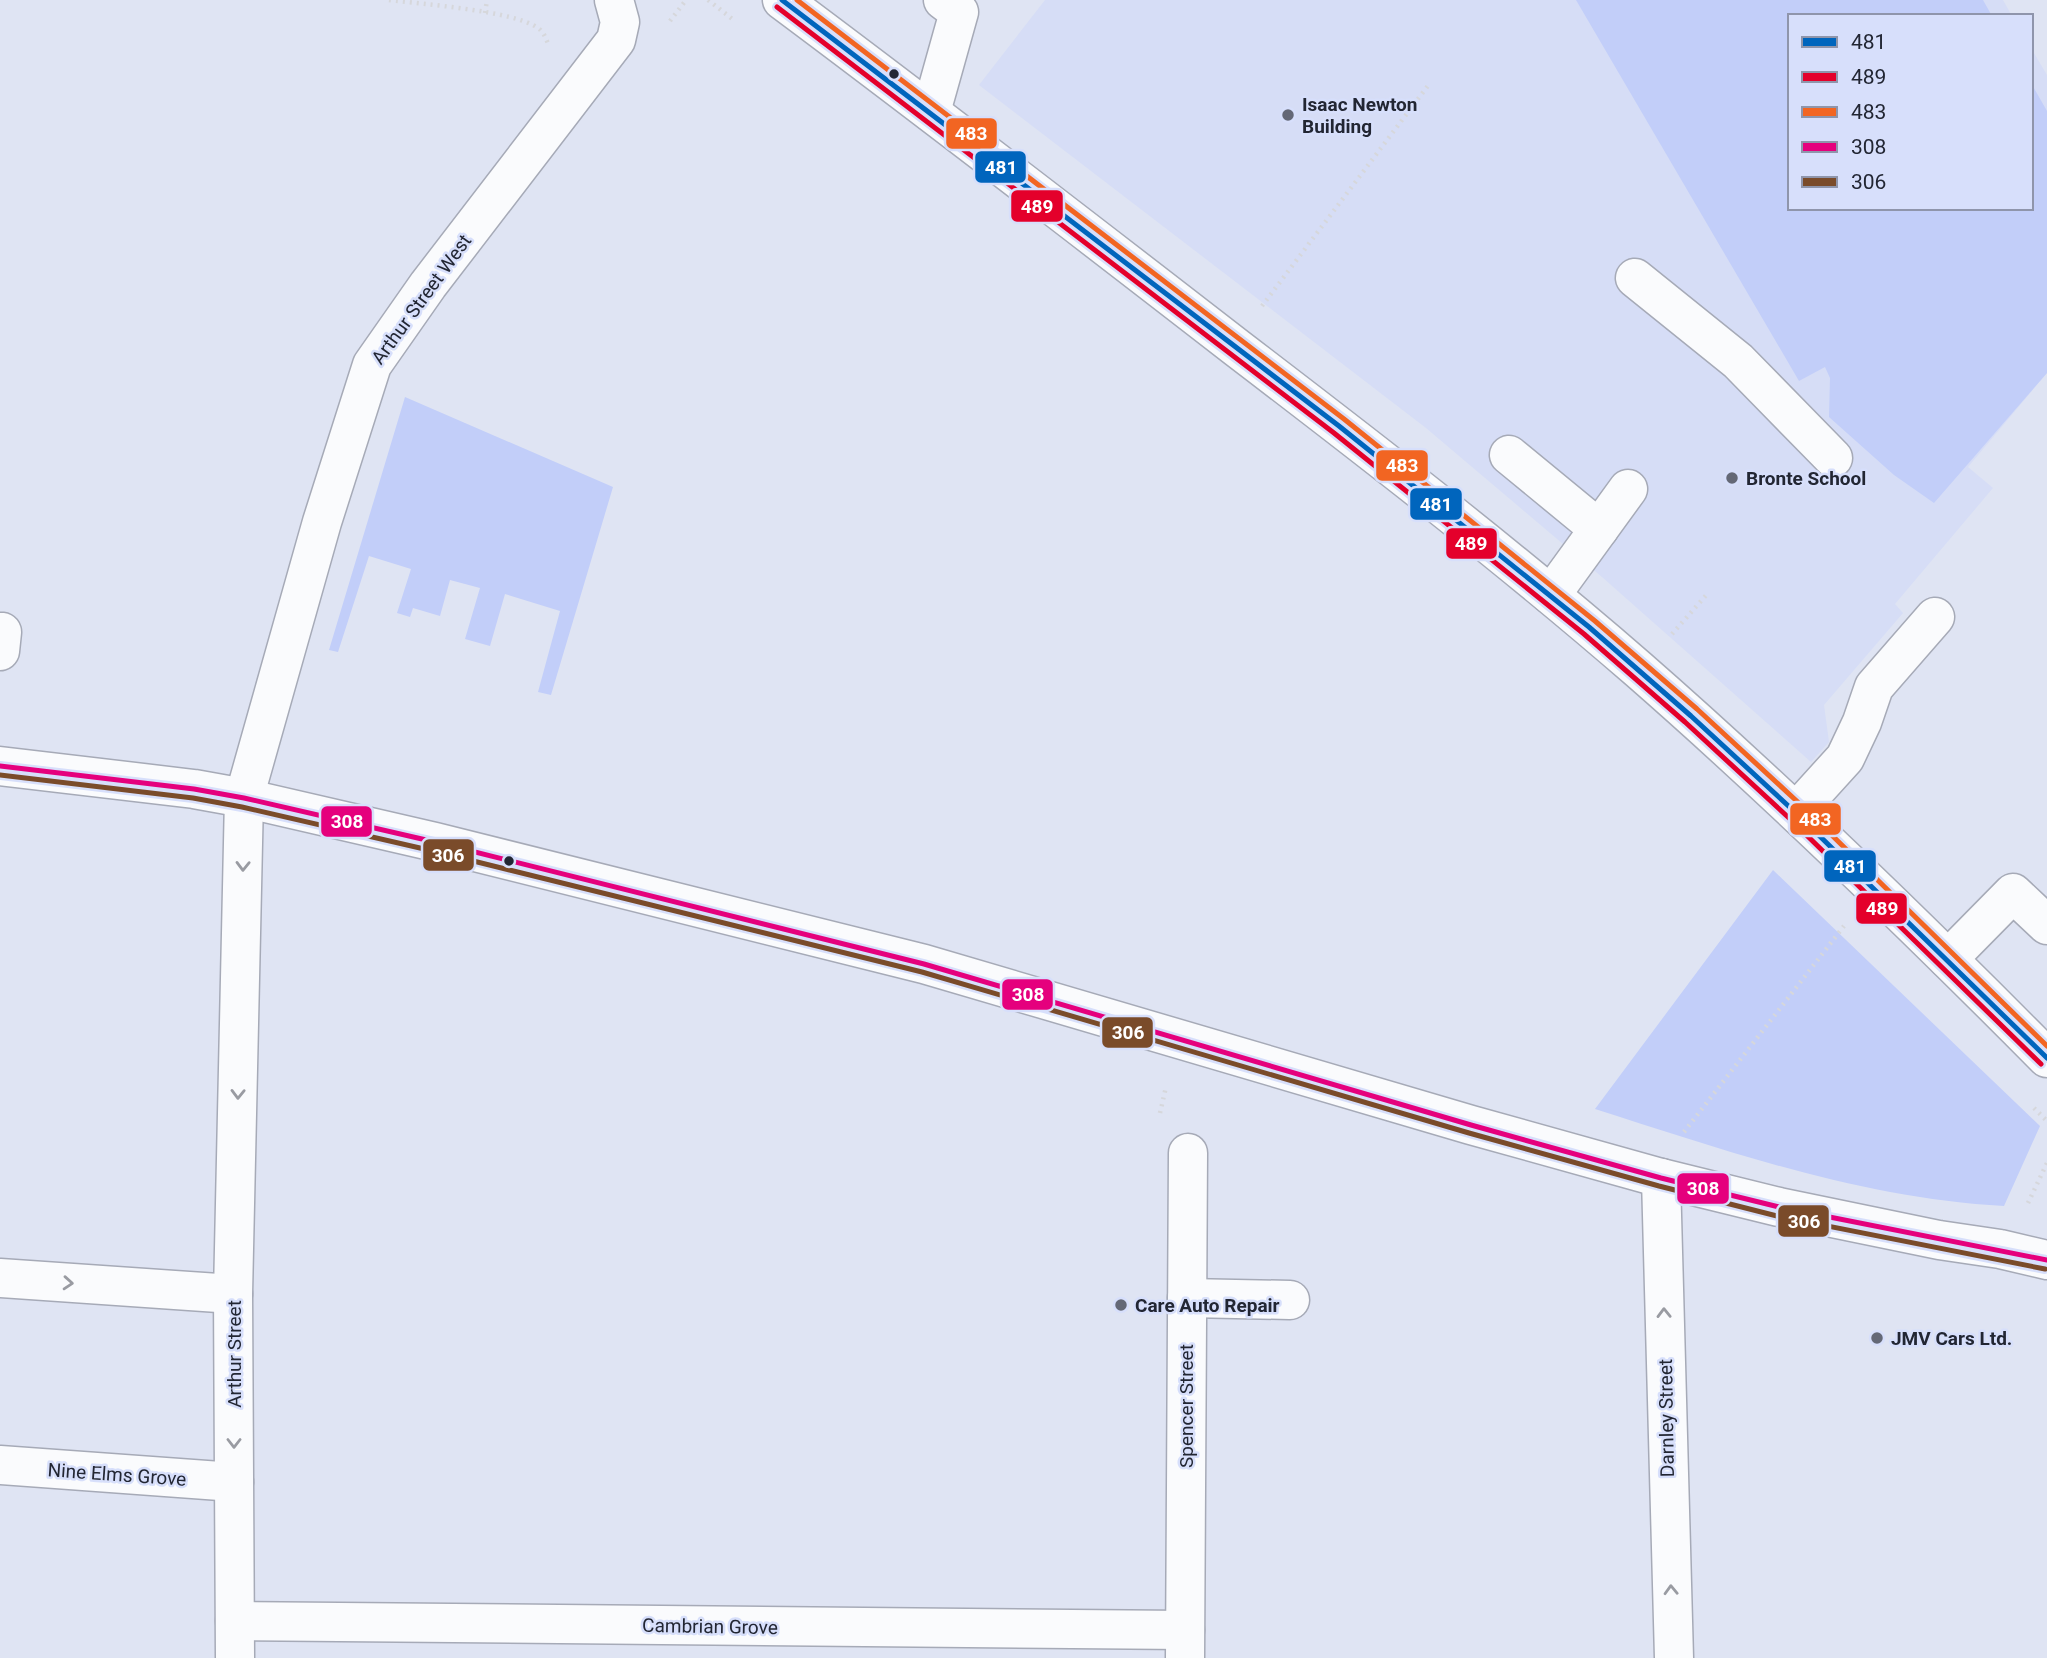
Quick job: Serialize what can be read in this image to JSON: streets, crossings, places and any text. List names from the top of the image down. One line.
{"streets":{"street":["Arthur Street West","Arthur Street","Spencer Street","Darnley Street","Nine Elms Grove","Cambrian Grove"]},"crossings":[["Arthur Street West","Arthur Street"],["Arthur Street","Nine Elms Grove"],["Arthur Street","Cambrian Grove"],["Spencer Street","Cambrian Grove"]],"one_way":["Arthur Street","Darnley Street"],"places":["Isaac Newton Building","Bronte School","Care Auto Repair","JMV Cars Ltd."],"lines":["transit line 481","transit line 483","transit line 489","transit line 308","transit line 306"],"legend":["481","489","483","308","306"]}
